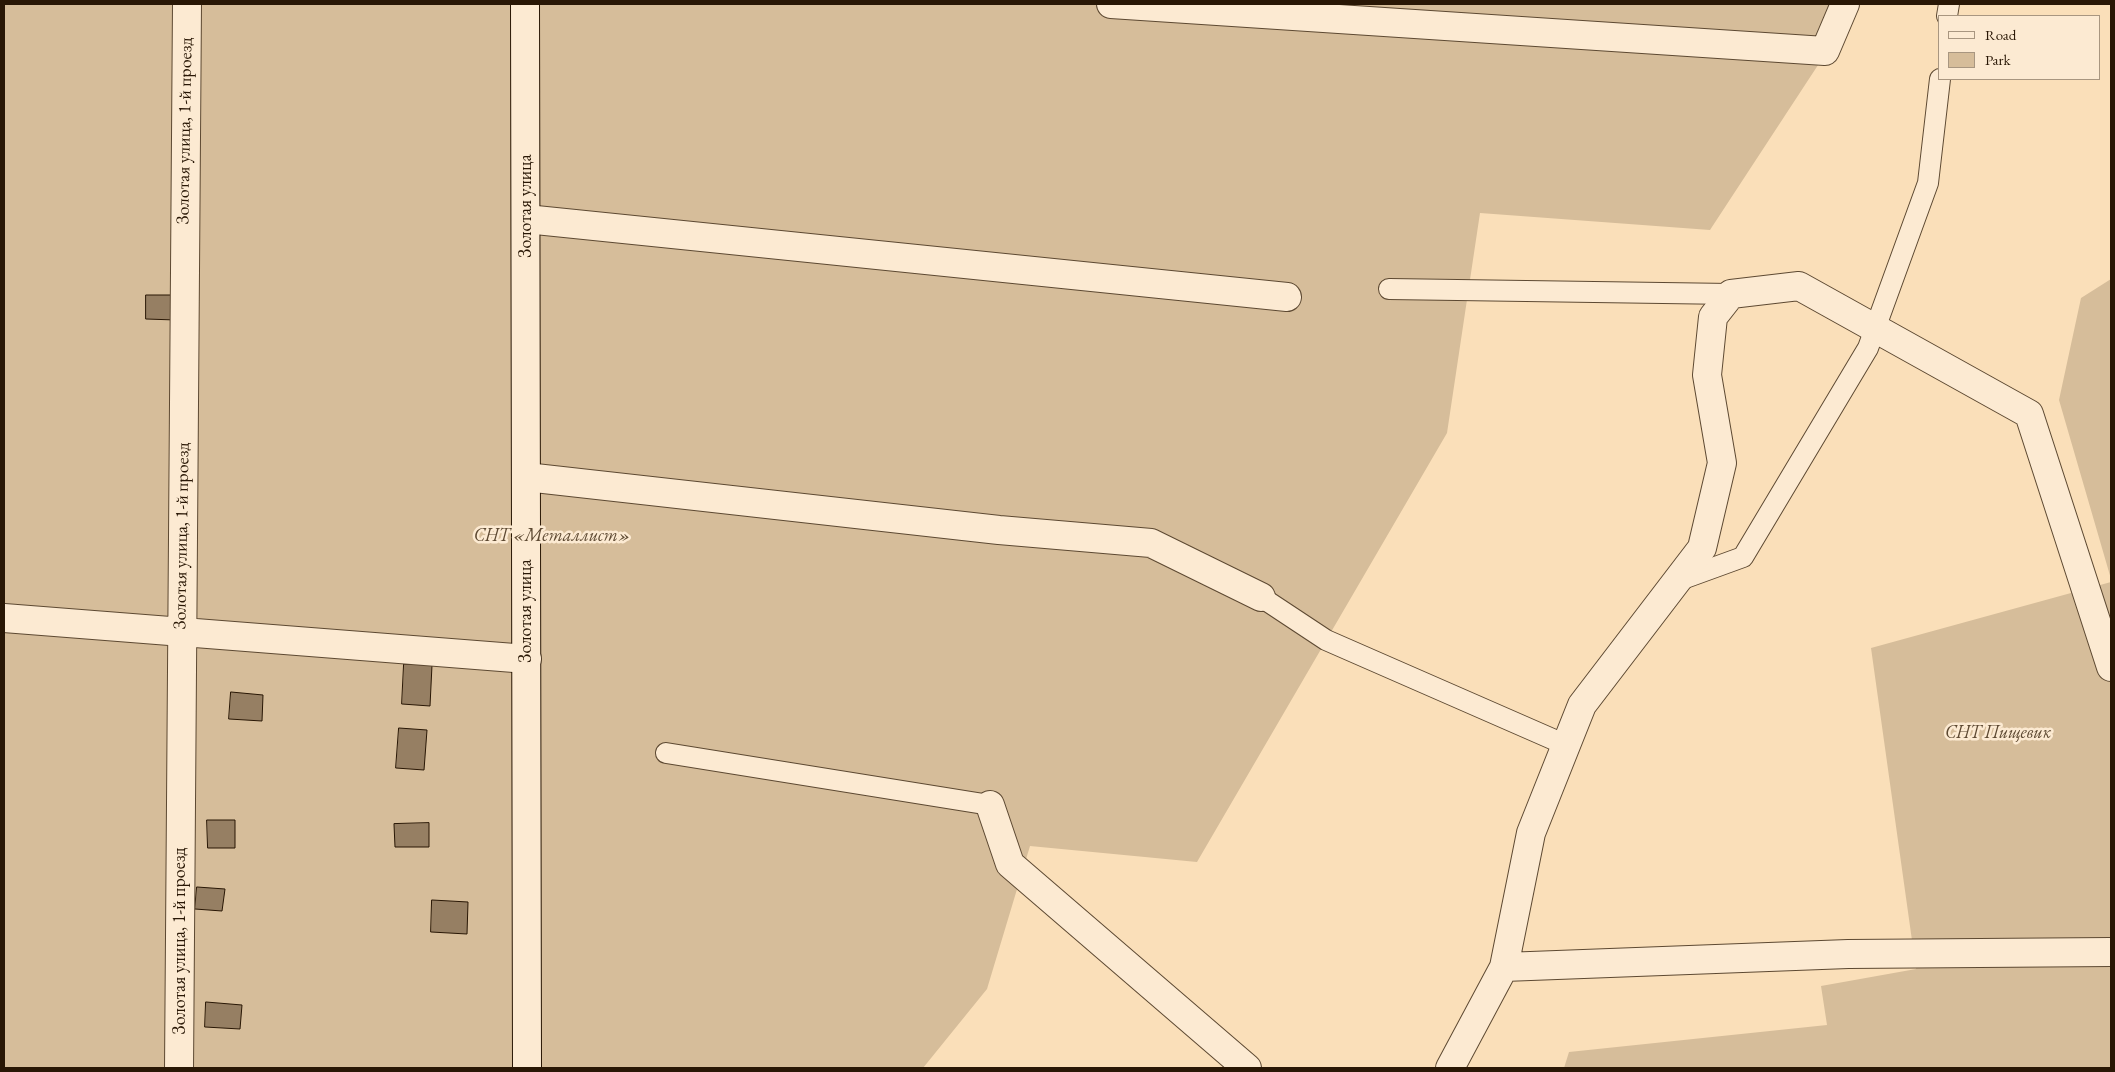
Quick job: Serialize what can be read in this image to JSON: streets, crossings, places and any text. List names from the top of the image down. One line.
{"streets":{"street":["Золотая улица, 1-й проезд","Золотая улица"]},"parks":["СНТ «Металлист»","СНТ Пищевик"],"legend":["Road","Park"]}
